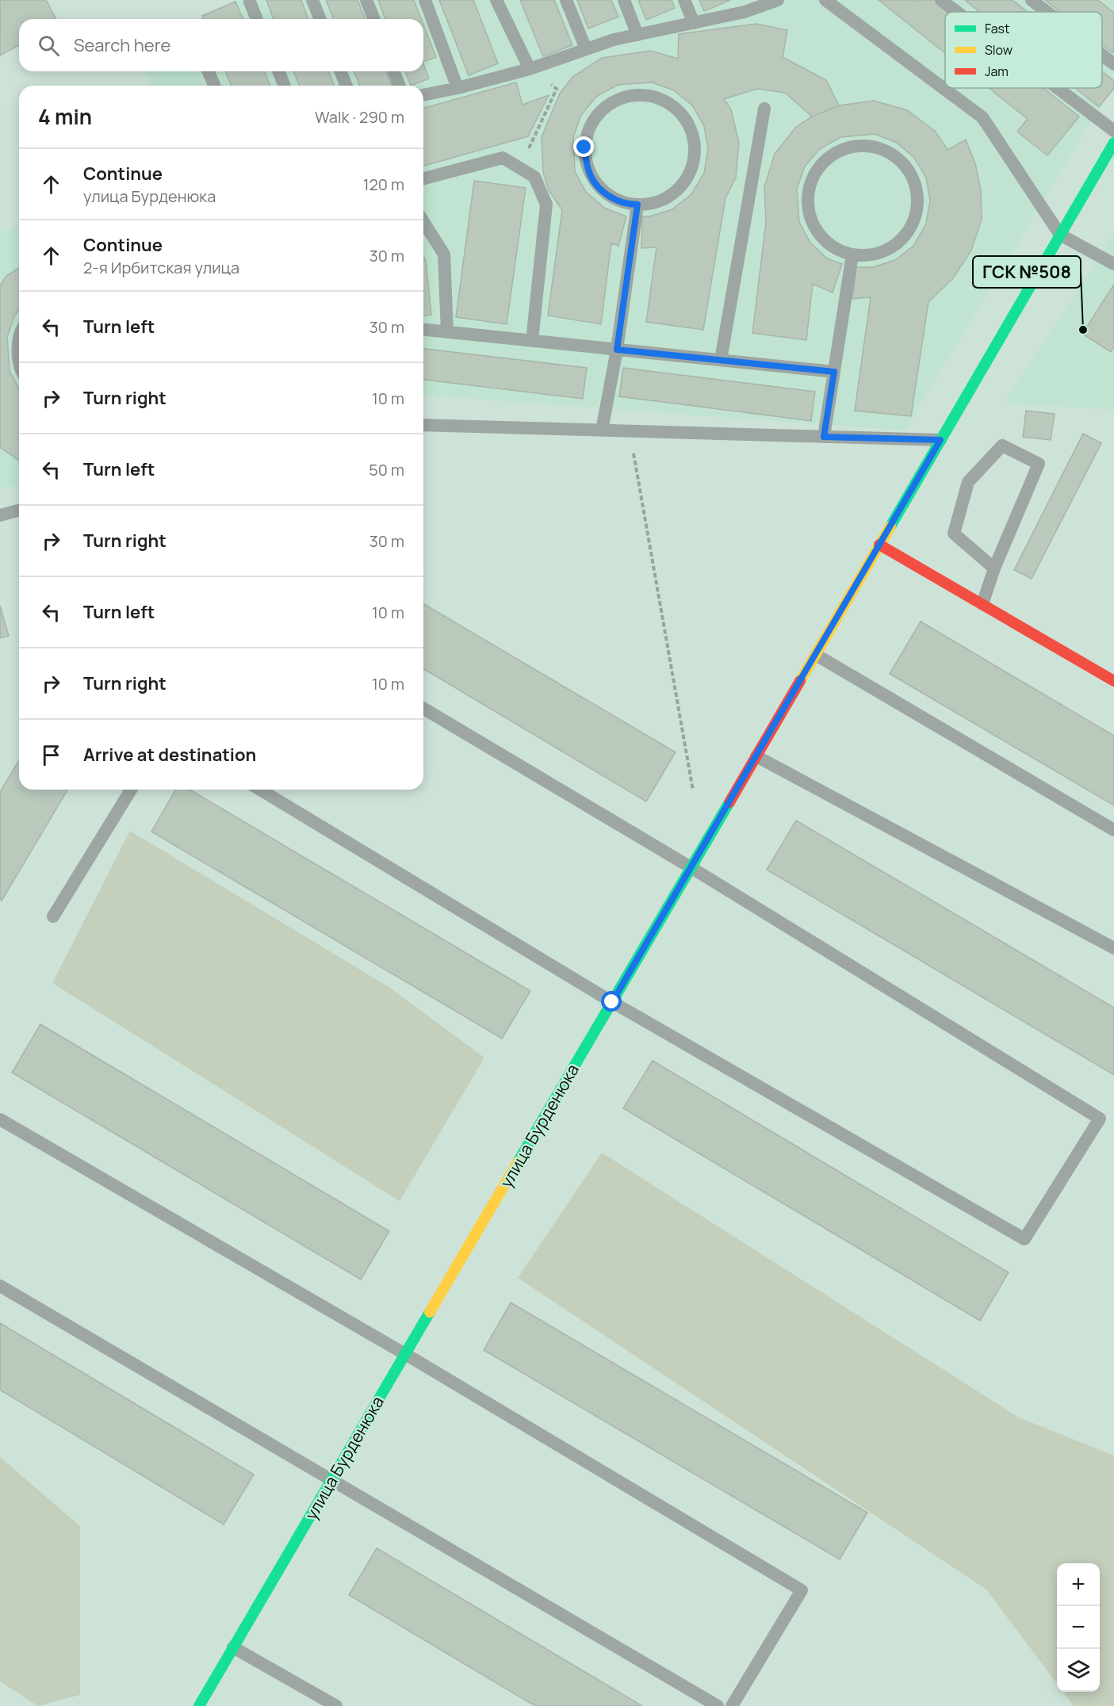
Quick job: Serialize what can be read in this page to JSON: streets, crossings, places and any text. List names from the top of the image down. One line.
{"streets":{"street":["улица Бурденюка"]},"places":["ГСК №508"],"legend":["Fast","Slow","Jam"],"page":{"search":"Search here","heading":["4 min","Walk · 290 m"],"list":[["Continue","улица Бурденюка","120 m"],["Continue","2-я Ирбитская улица","30 m"],["Turn left","30 m"],["Turn right","10 m"],["Turn left","50 m"],["Turn right","30 m"],["Turn left","10 m"],["Turn right","10 m"],"Arrive at destination"],"map_buttons":["+","−"]}}
